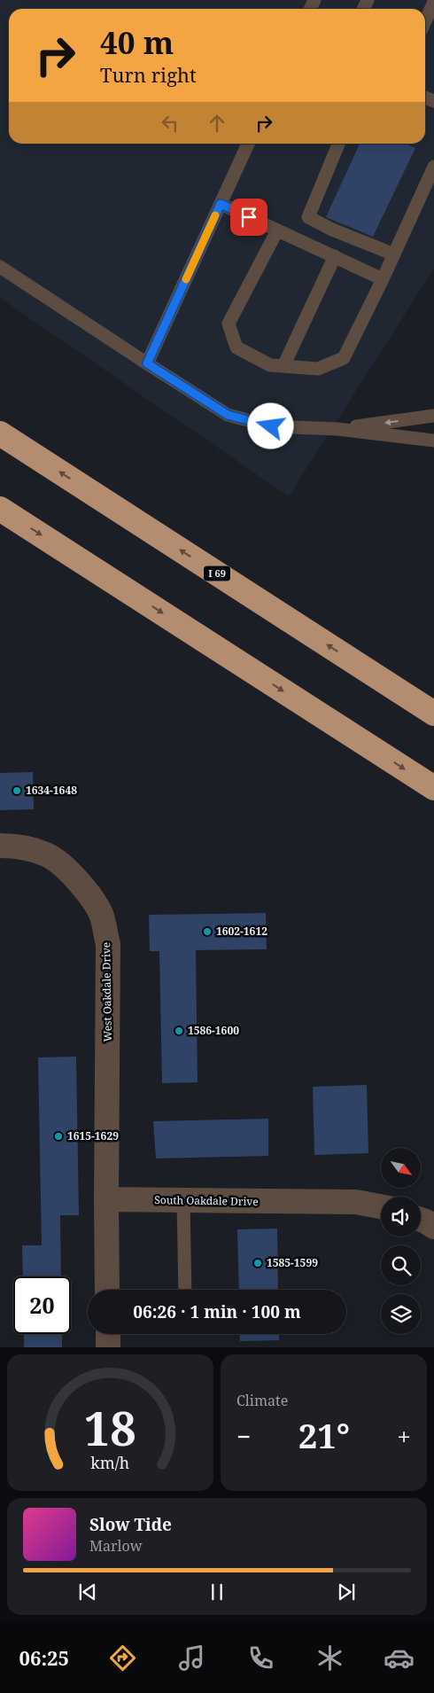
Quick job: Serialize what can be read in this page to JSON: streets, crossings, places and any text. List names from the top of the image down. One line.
{"streets":{"highway":["I 69"],"street":["West Oakdale Drive","South Oakdale Drive"]},"crossings":[["West Oakdale Drive","South Oakdale Drive"]],"places":["1634-1648","1602-1612","1586-1600","1615-1629","1585-1599"],"north":"bottom right","page":{"turn":["40 m","Turn right"],"limit":"20","trip":"06:26 · 1 min · 100 m","tile":"Climate","heat":["−","21°","+"],"song":["Slow Tide","Marlow"],"tabs":"06:25","gauge":["18","km/h"]}}
